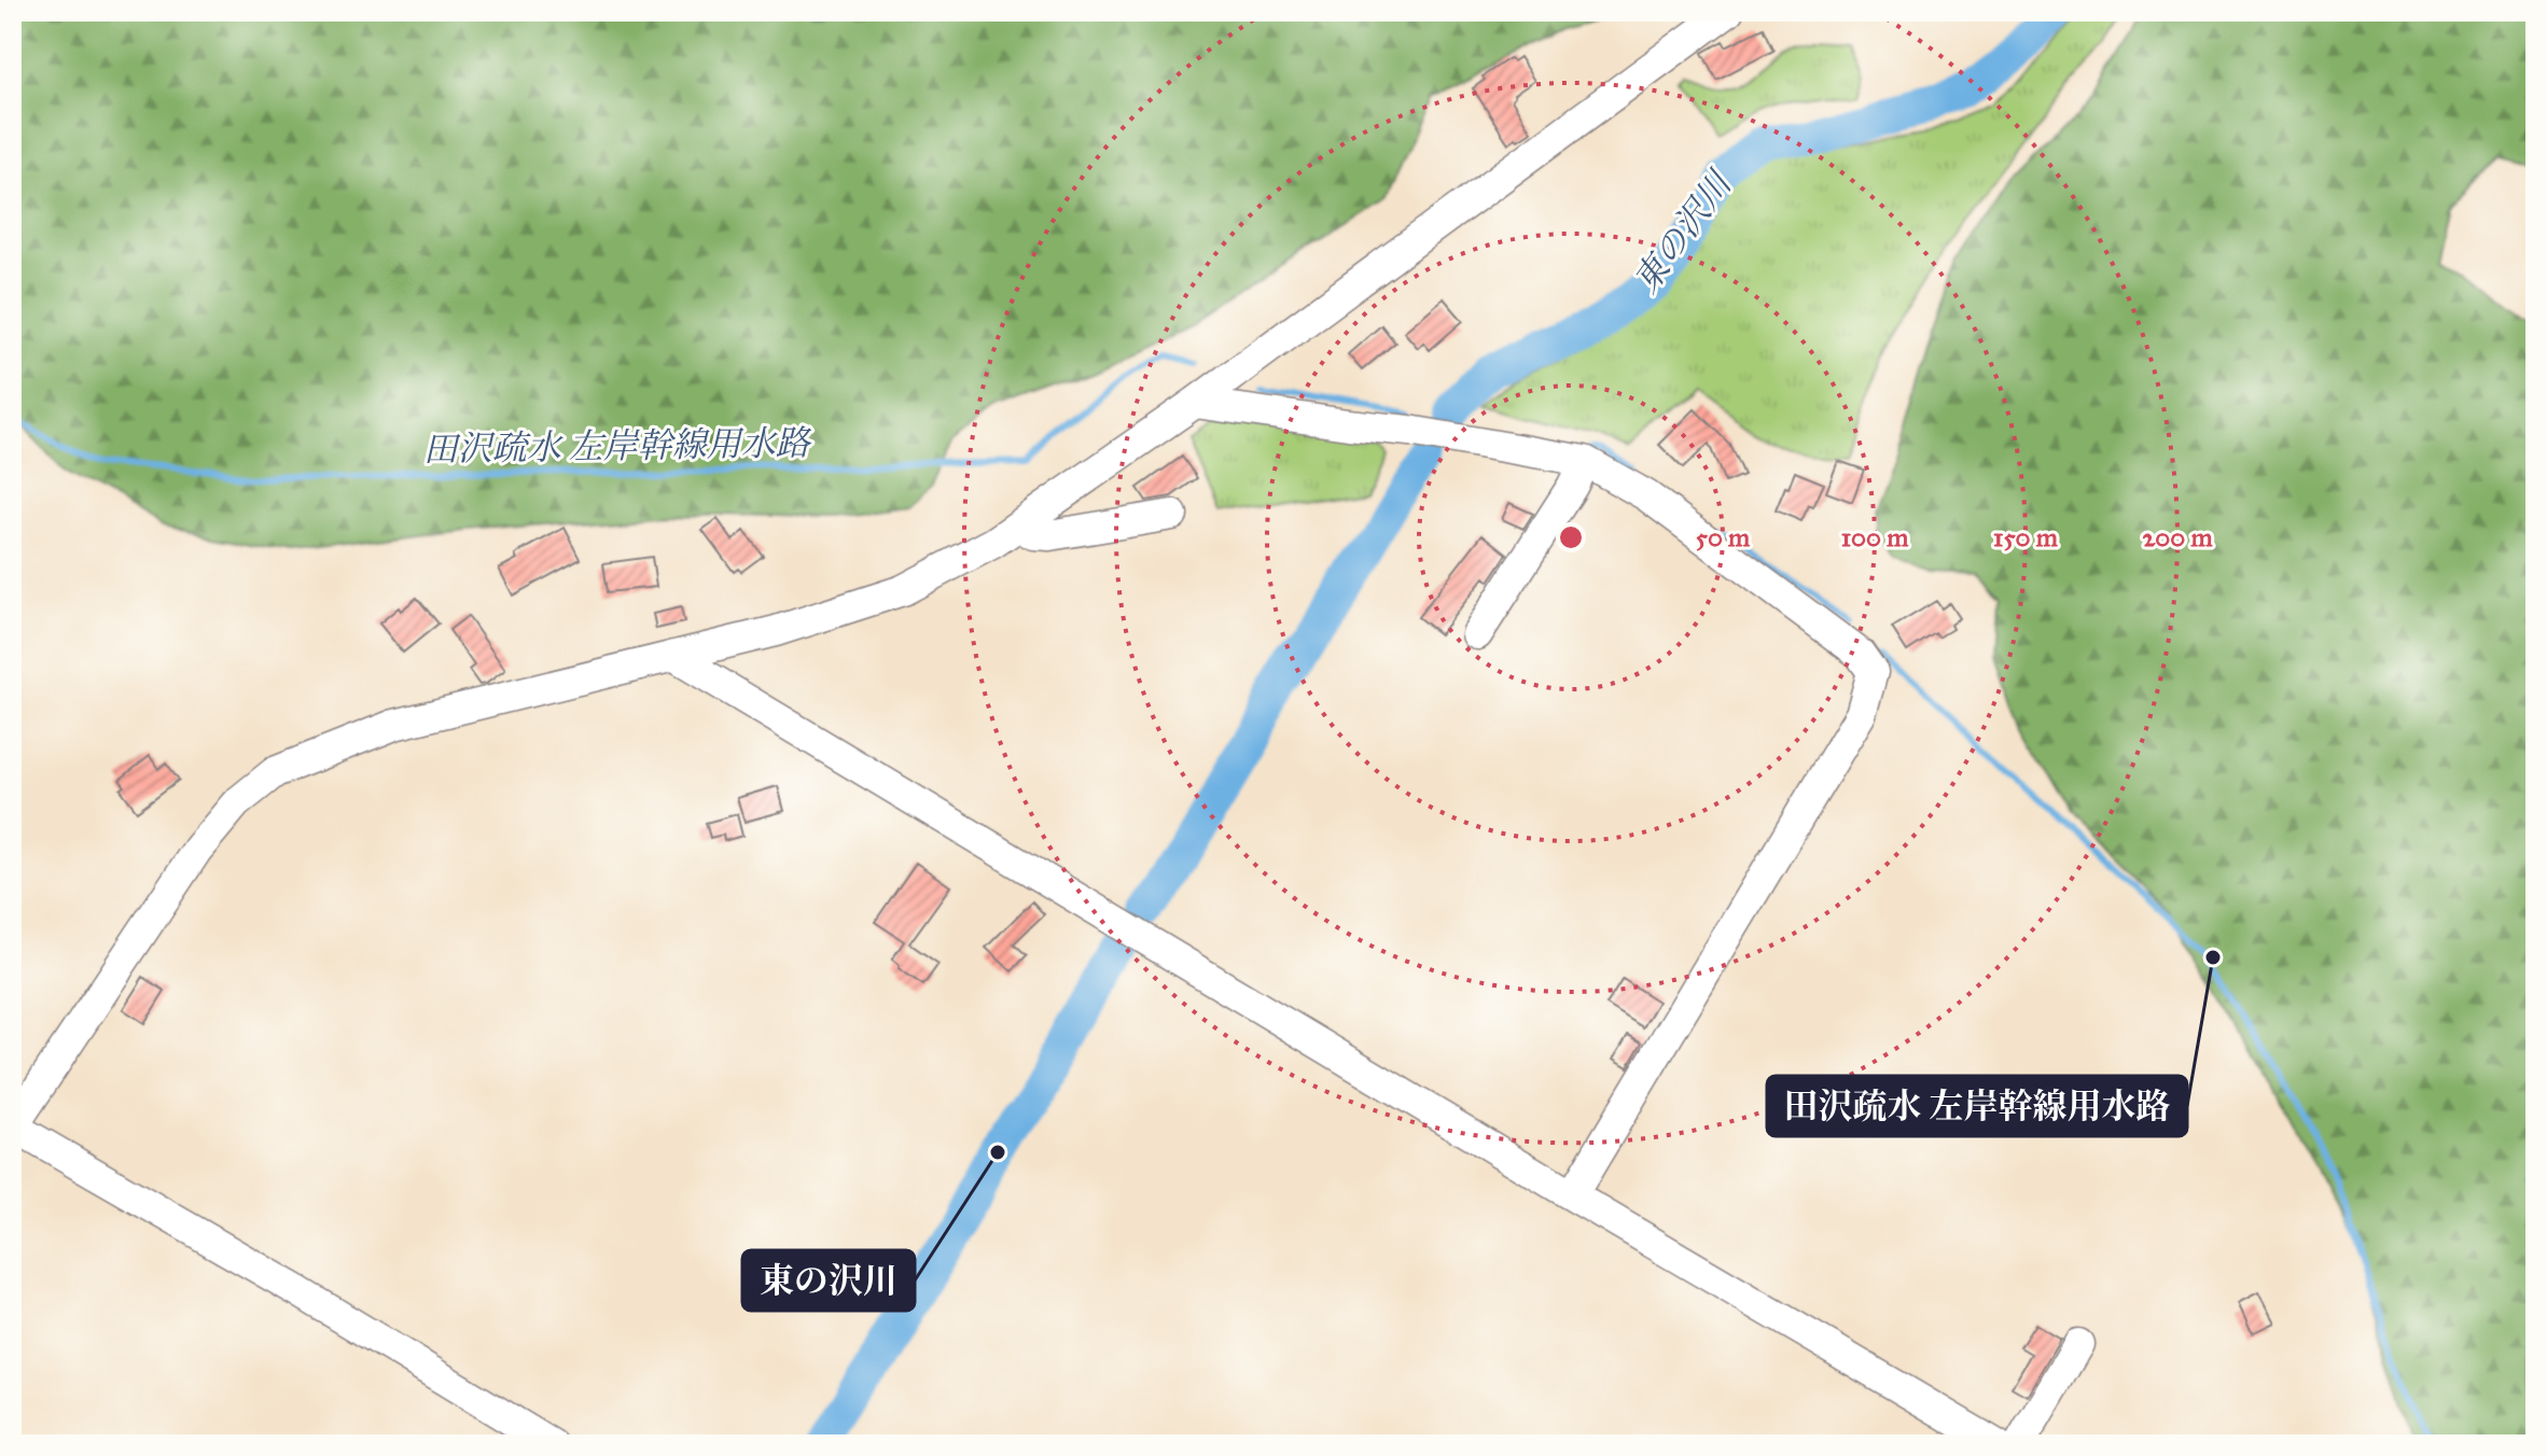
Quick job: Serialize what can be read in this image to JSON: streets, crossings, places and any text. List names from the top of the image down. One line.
{"water":["東の沢川","田沢疏水 左岸幹線用水路"],"places":["田沢疏水 左岸幹線用水路","東の沢川"],"rings":["50 m","100 m","150 m","200 m"]}
